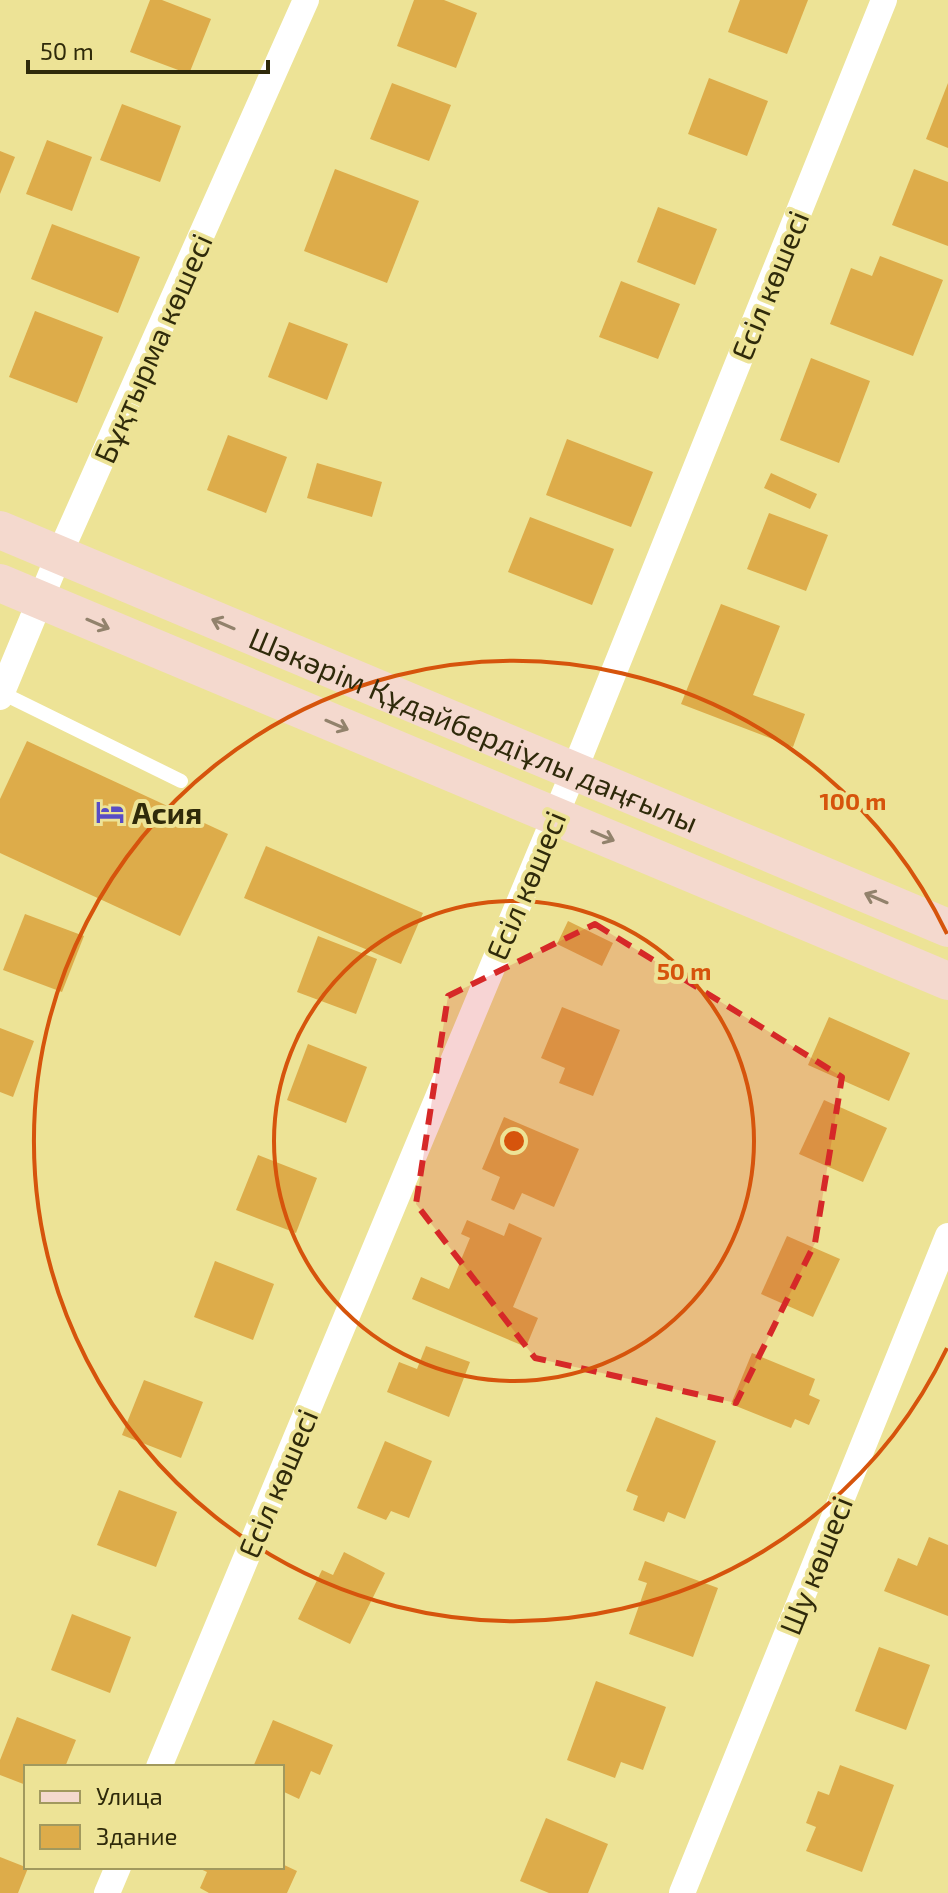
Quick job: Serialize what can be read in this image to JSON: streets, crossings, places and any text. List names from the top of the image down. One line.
{"streets":{"main road":["Шәкәрім Құдайбердіұлы даңғылы"],"street":["Есіл көшесі","Бұқтырма көшесі","Шу көшесі"]},"crossings":[["Есіл көшесі","Шәкәрім Құдайбердіұлы даңғылы"],["Бұқтырма көшесі","Шәкәрім Құдайбердіұлы даңғылы"]],"places":{"hotel":["Асия"]},"legend":["Улица","Здание"],"scale_bar":"50 m","rings":["100 m","50 m"]}
